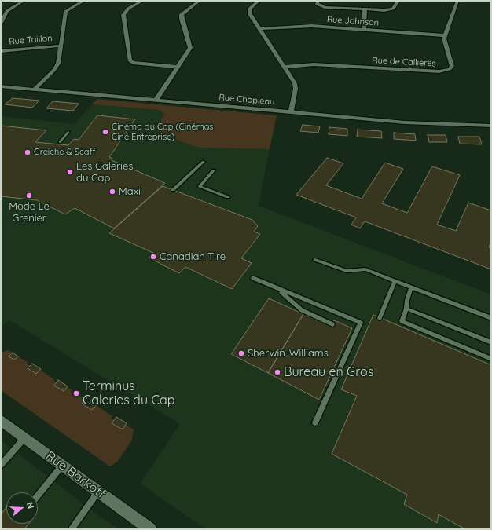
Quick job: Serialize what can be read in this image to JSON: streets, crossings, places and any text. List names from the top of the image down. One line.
{"streets":{"street":["Rue Johnson","Rue Taillon","Rue de Callières","Rue Chapleau","Rue Barkoff"]},"crossings":[["Rue Johnson","Rue de Callières"]],"places":["Cinéma du Cap (Cinémas Ciné Entreprise)","Greiche & Scaff","Les Galeries du Cap","Maxi","Mode Le Grenier","Canadian Tire","Sherwin-Williams","Bureau en Gros","Terminus Galeries du Cap"],"north":"right"}
